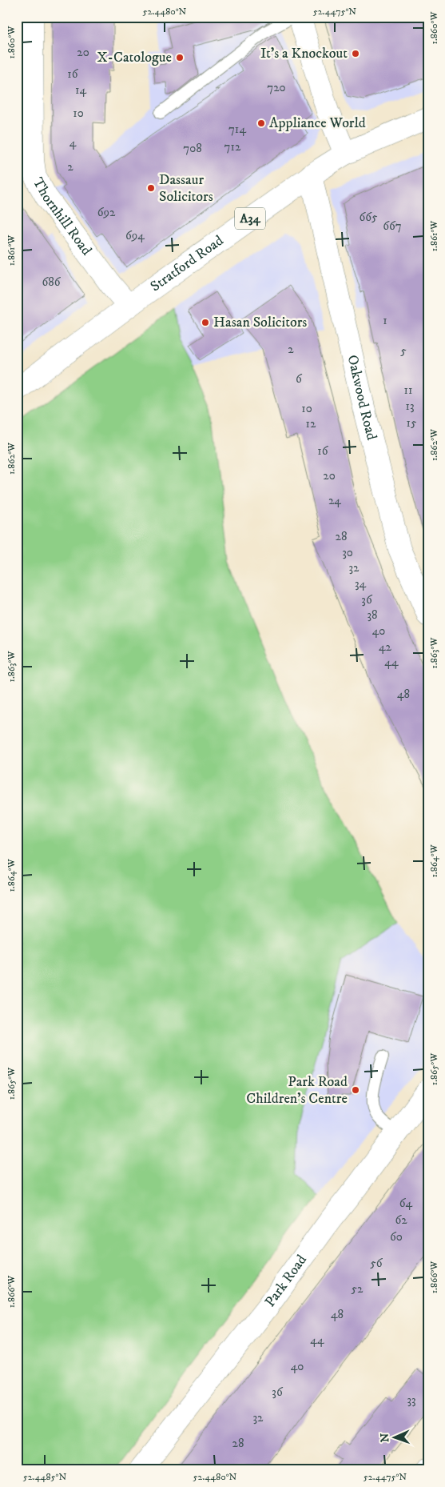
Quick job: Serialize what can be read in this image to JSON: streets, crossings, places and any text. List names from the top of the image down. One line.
{"streets":{"main road":["Thornhill Road","A34","Stratford Road","Oakwood Road","Park Road"]},"crossings":[["Thornhill Road","Stratford Road"],["Stratford Road","Oakwood Road"]],"places":["It's a Knockout","X-Catologue","Appliance World","Dassaur Solicitors","Hasan Solicitors","Park Road Children's Centre"],"house_numbers":["20","16","720","14","10","714","4","712","708","2","692","665","667","694","686","1","2","5","6","11","13","10","15","12","16","20","24","28","30","32","34","36","38","40","42","44","48","64","62","60","56","52","48","44","40","36","33","32","28"],"north":"left","coordinates":["52.4480°N","52.4475°N","1.860°W","1.861°W","1.862°W","1.863°W","1.864°W","1.865°W","1.866°W","52.4485°N"]}
